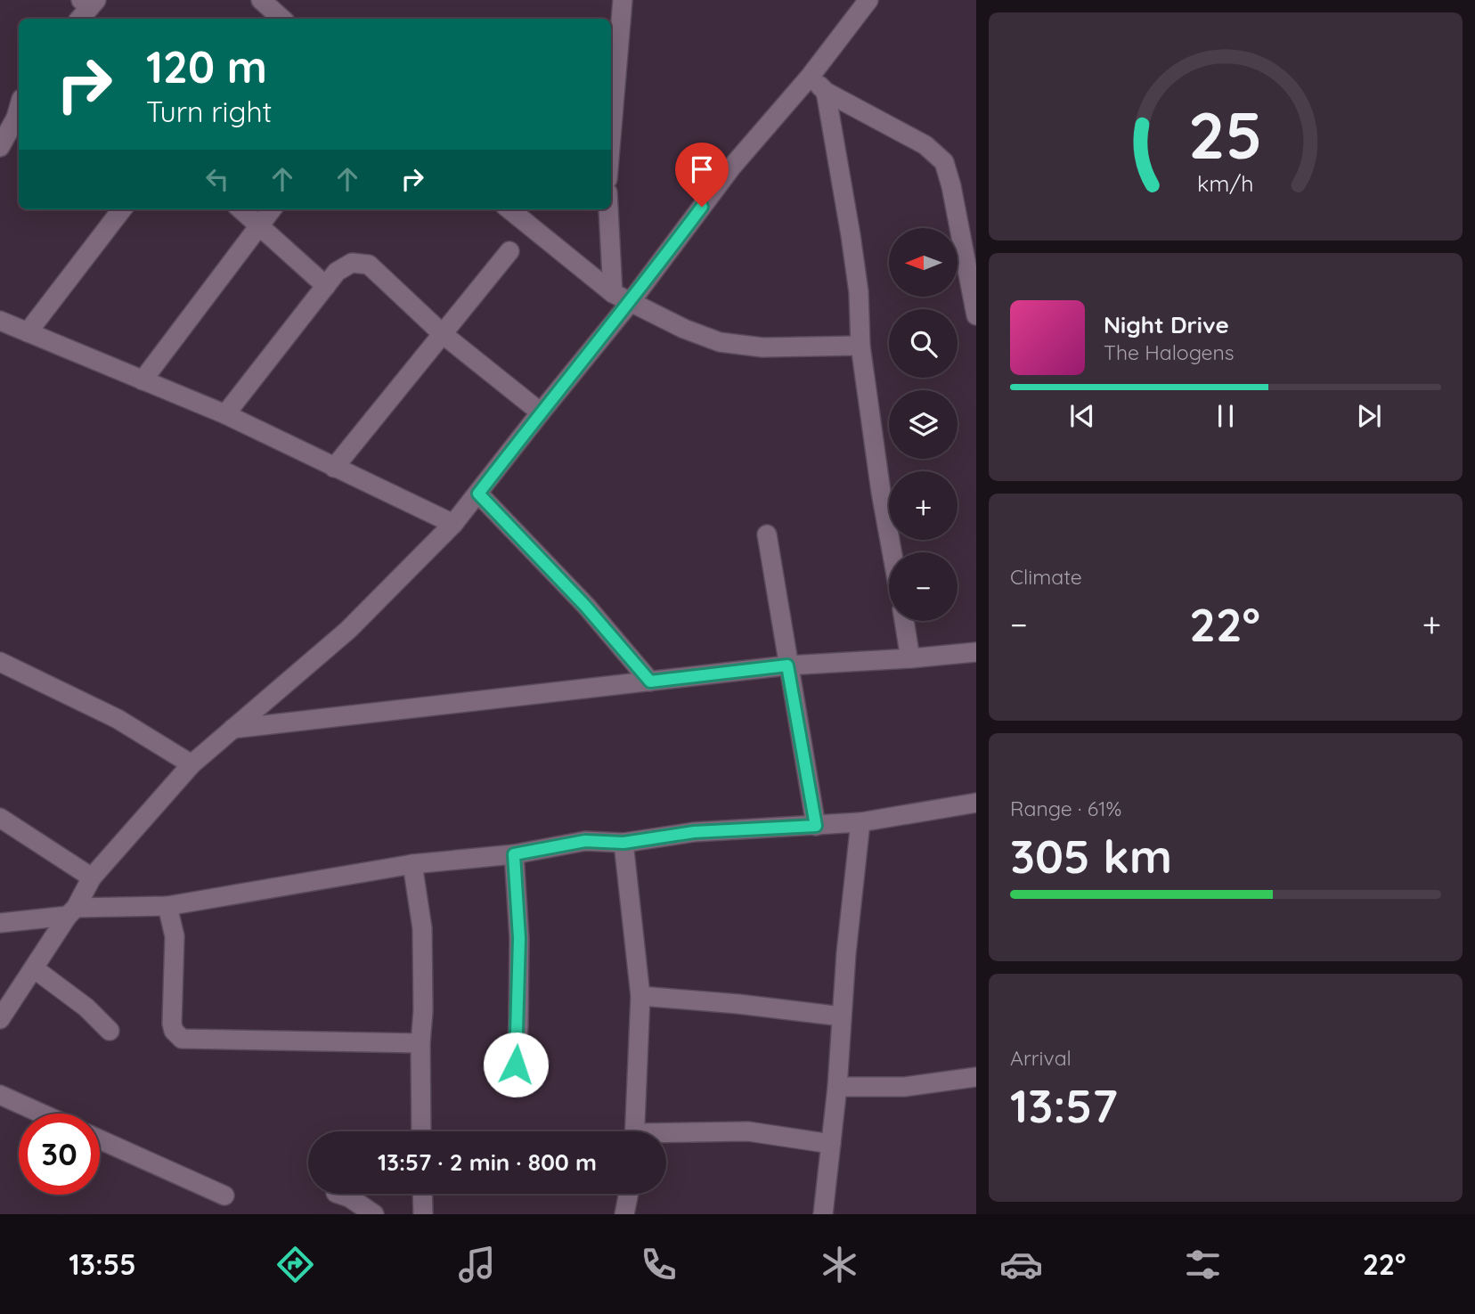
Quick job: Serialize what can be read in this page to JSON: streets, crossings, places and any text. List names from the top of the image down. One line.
{"north":"left","page":{"turn":["120 m","Turn right"],"map_buttons":["+","−"],"song":["Night Drive","The Halogens"],"tile":["Climate",["Range · 61%","305 km"],["Arrival","13:57"]],"heat":["−","22°","+"],"limit":"30","trip":"13:57 · 2 min · 800 m","tabs":["13:55","22°"],"gauge":["25","km/h"]}}
